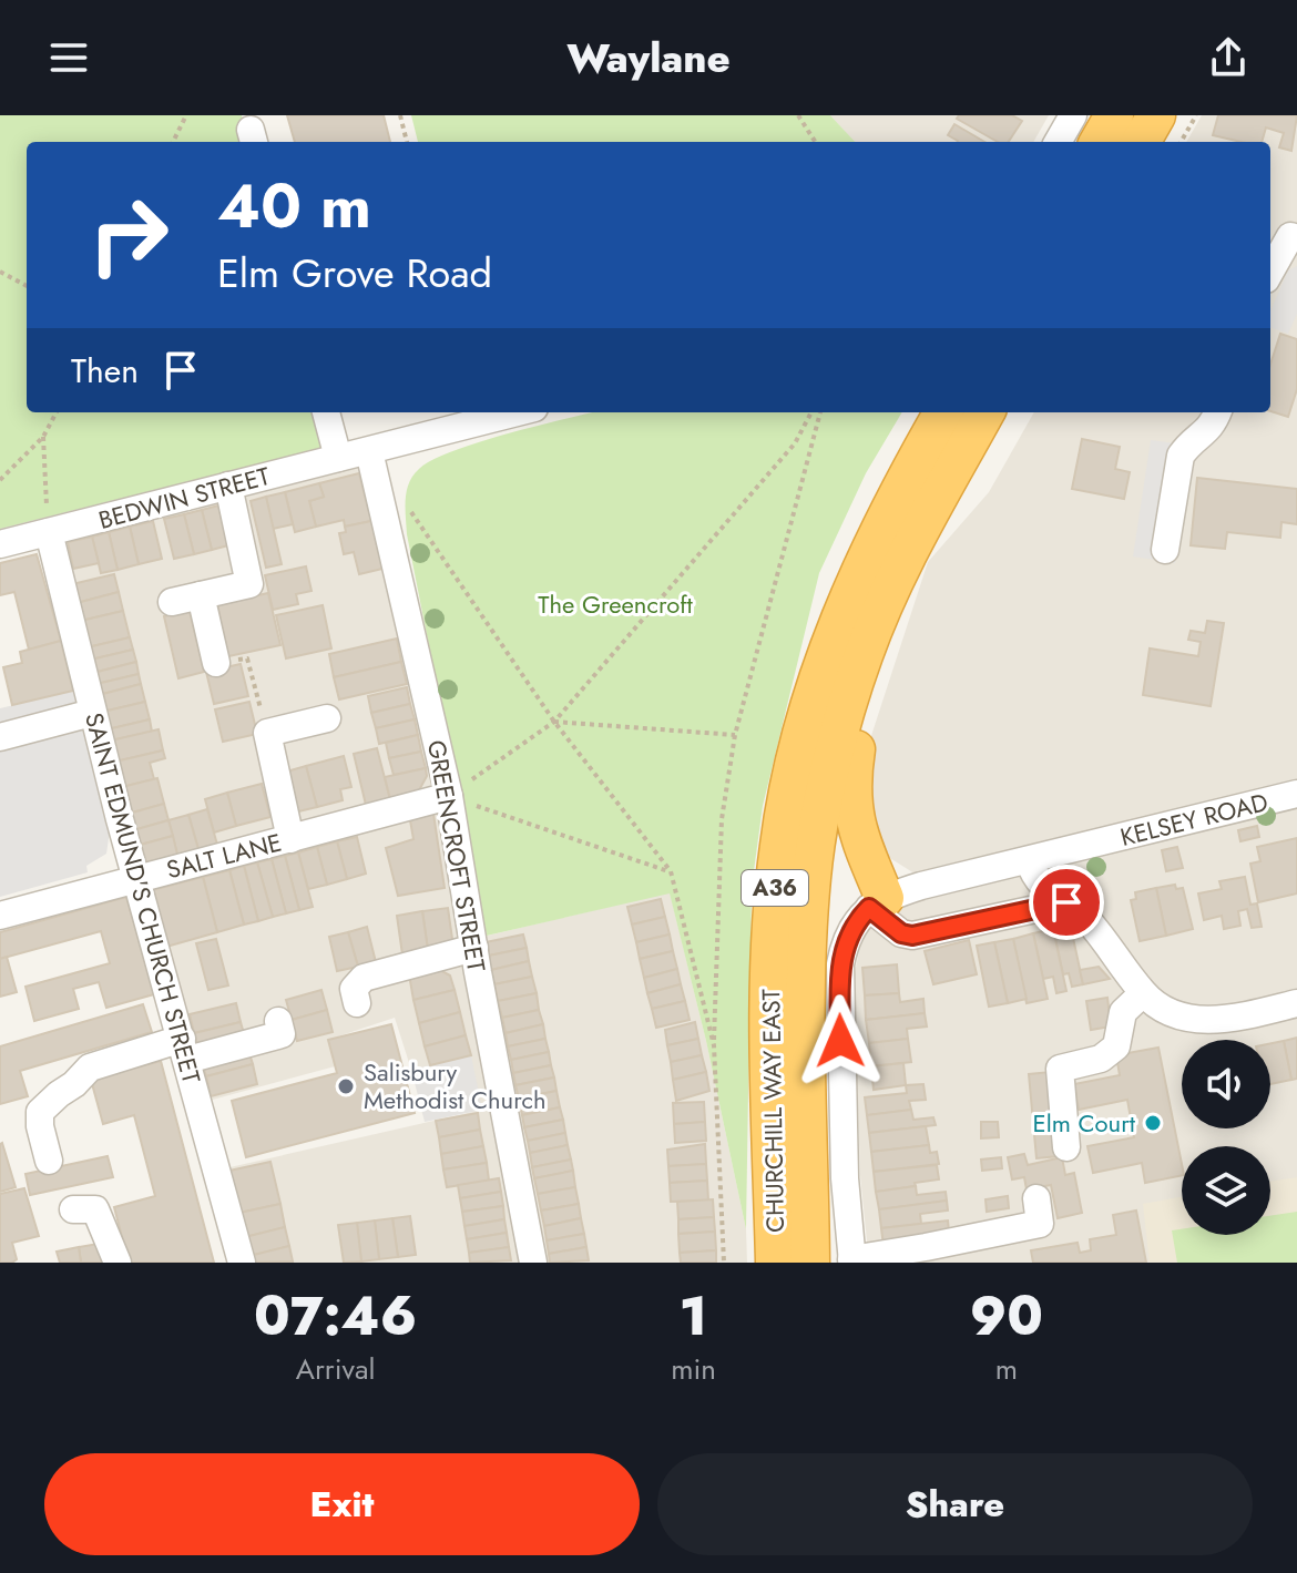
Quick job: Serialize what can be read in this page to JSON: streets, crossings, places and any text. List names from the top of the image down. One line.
{"streets":{"highway":["A36","CHURCHILL WAY EAST"],"street":["BEDWIN STREET","KELSEY ROAD","SALT LANE","GREENCROFT STREET","SAINT EDMUND'S CHURCH STREET"]},"crossings":[["BEDWIN STREET","GREENCROFT STREET"],["BEDWIN STREET","SAINT EDMUND'S CHURCH STREET"],["SALT LANE","GREENCROFT STREET"],["SALT LANE","SAINT EDMUND'S CHURCH STREET"]],"parks":["The Greencroft"],"places":["Salisbury Methodist Church","Elm Court"],"page":{"header":"Waylane","turn":["40 m","Elm Grove Road"],"then":"Then","eta":["07:46","Arrival","1","min","90","m"],"buttons":["Exit","Share"]}}
